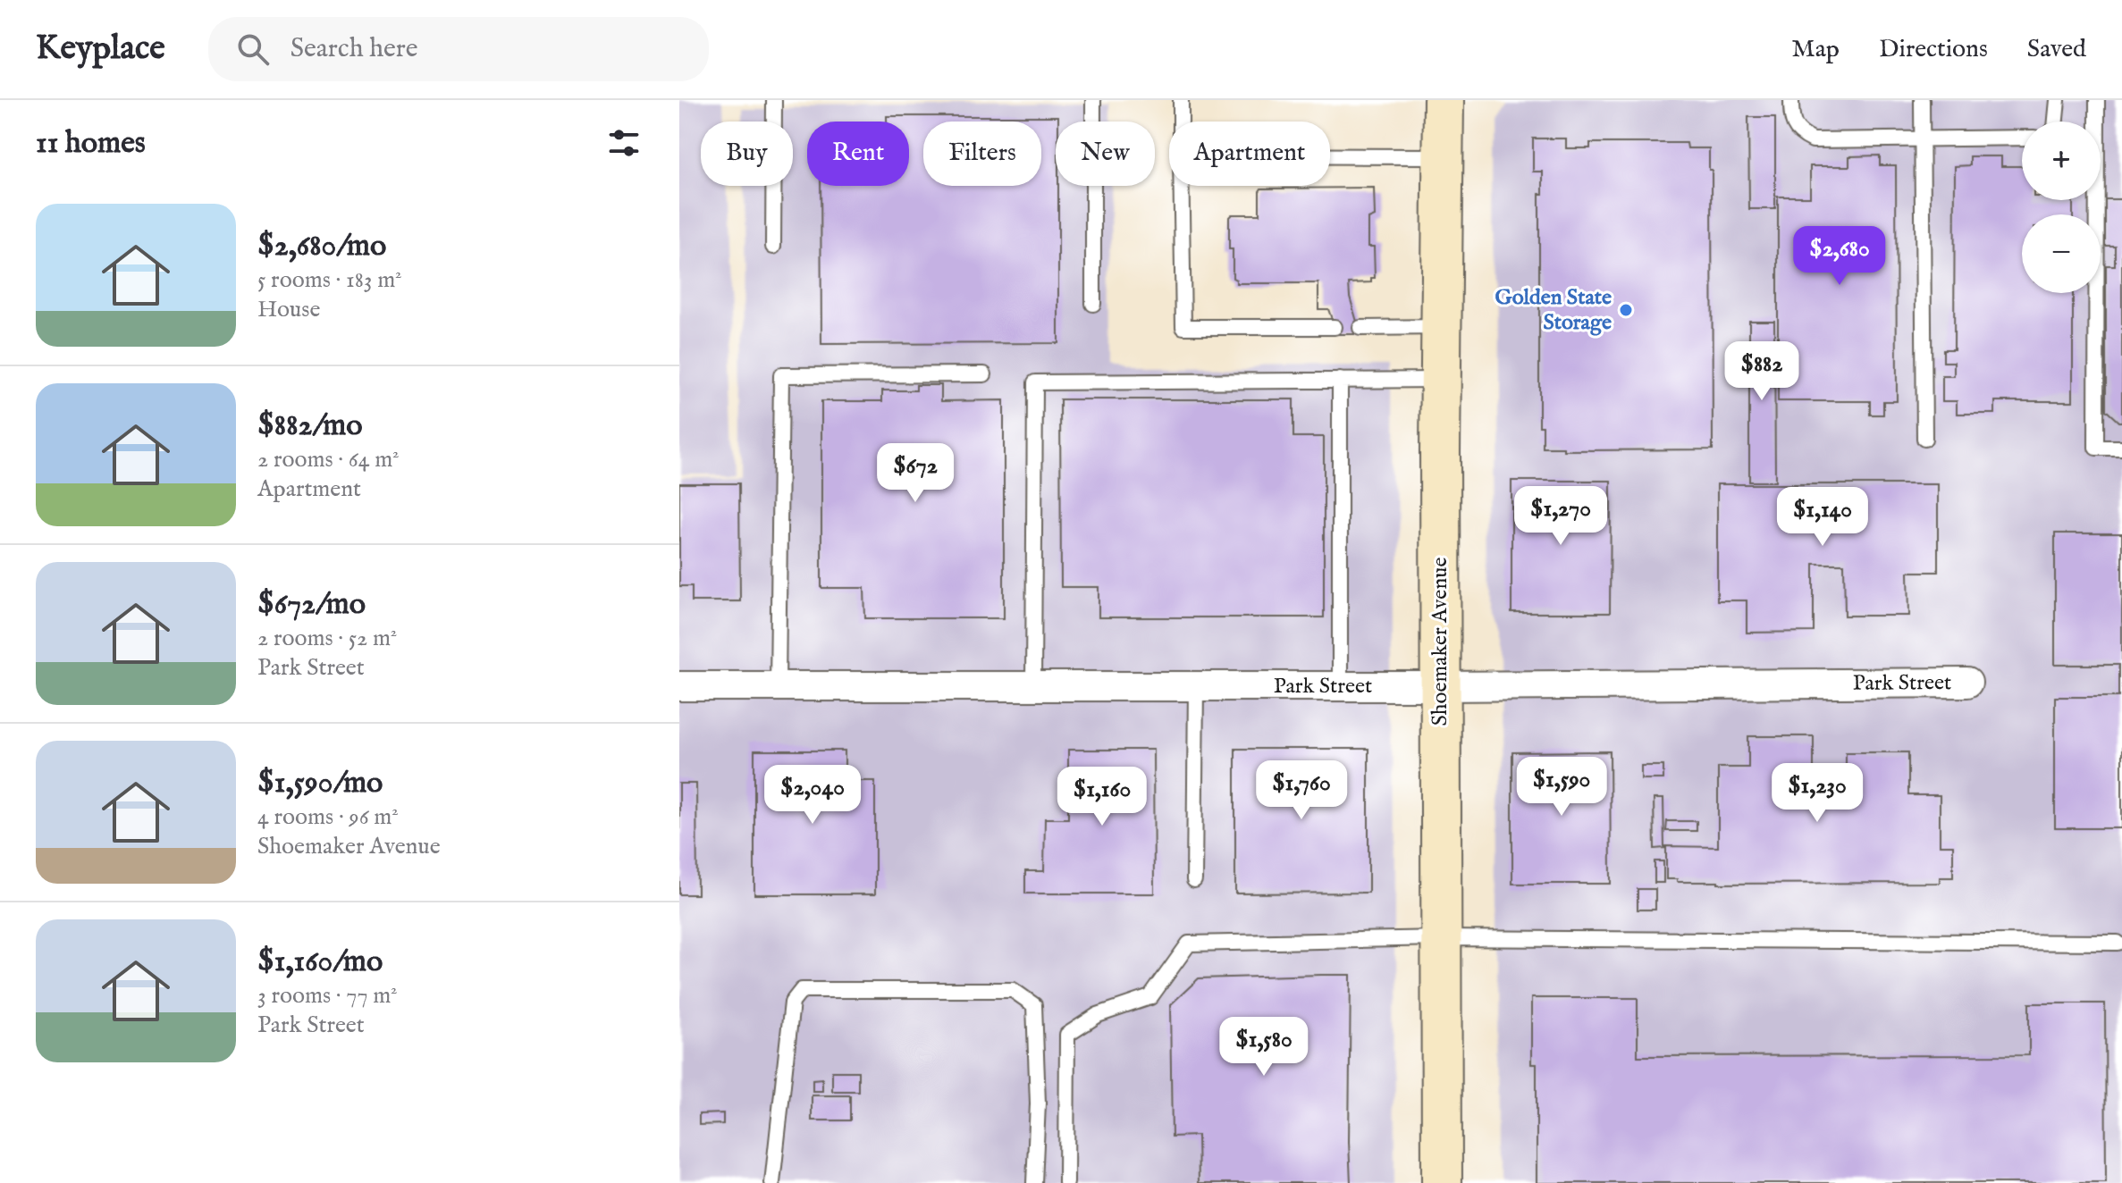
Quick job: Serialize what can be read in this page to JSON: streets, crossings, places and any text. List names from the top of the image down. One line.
{"streets":{"main road":["Shoemaker Avenue"],"street":["Park Street"]},"crossings":[["Shoemaker Avenue","Park Street"]],"places":["Golden State Storage"],"page":{"header":"Keyplace","search":"Search here","nav":["Map","Directions","Saved"],"heading":"11 homes","map_buttons":["+","−"],"chip":["Buy","Rent","Filters","New","Apartment"],"list":[{"name":"$2,680/mo","note":"5 rooms · 183 m² · House"},{"name":"$882/mo","note":"2 rooms · 64 m² · Apartment"},{"name":"$672/mo","note":"2 rooms · 52 m² · Park Street"},{"name":"$1,590/mo","note":"4 rooms · 96 m² · Shoemaker Avenue"},{"name":"$1,160/mo","note":"3 rooms · 77 m² · Park Street"}],"price":["$2,680","$882","$672","$1,270","$1,140","$1,590","$1,760","$1,230","$2,040","$1,160","$1,580"]}}
